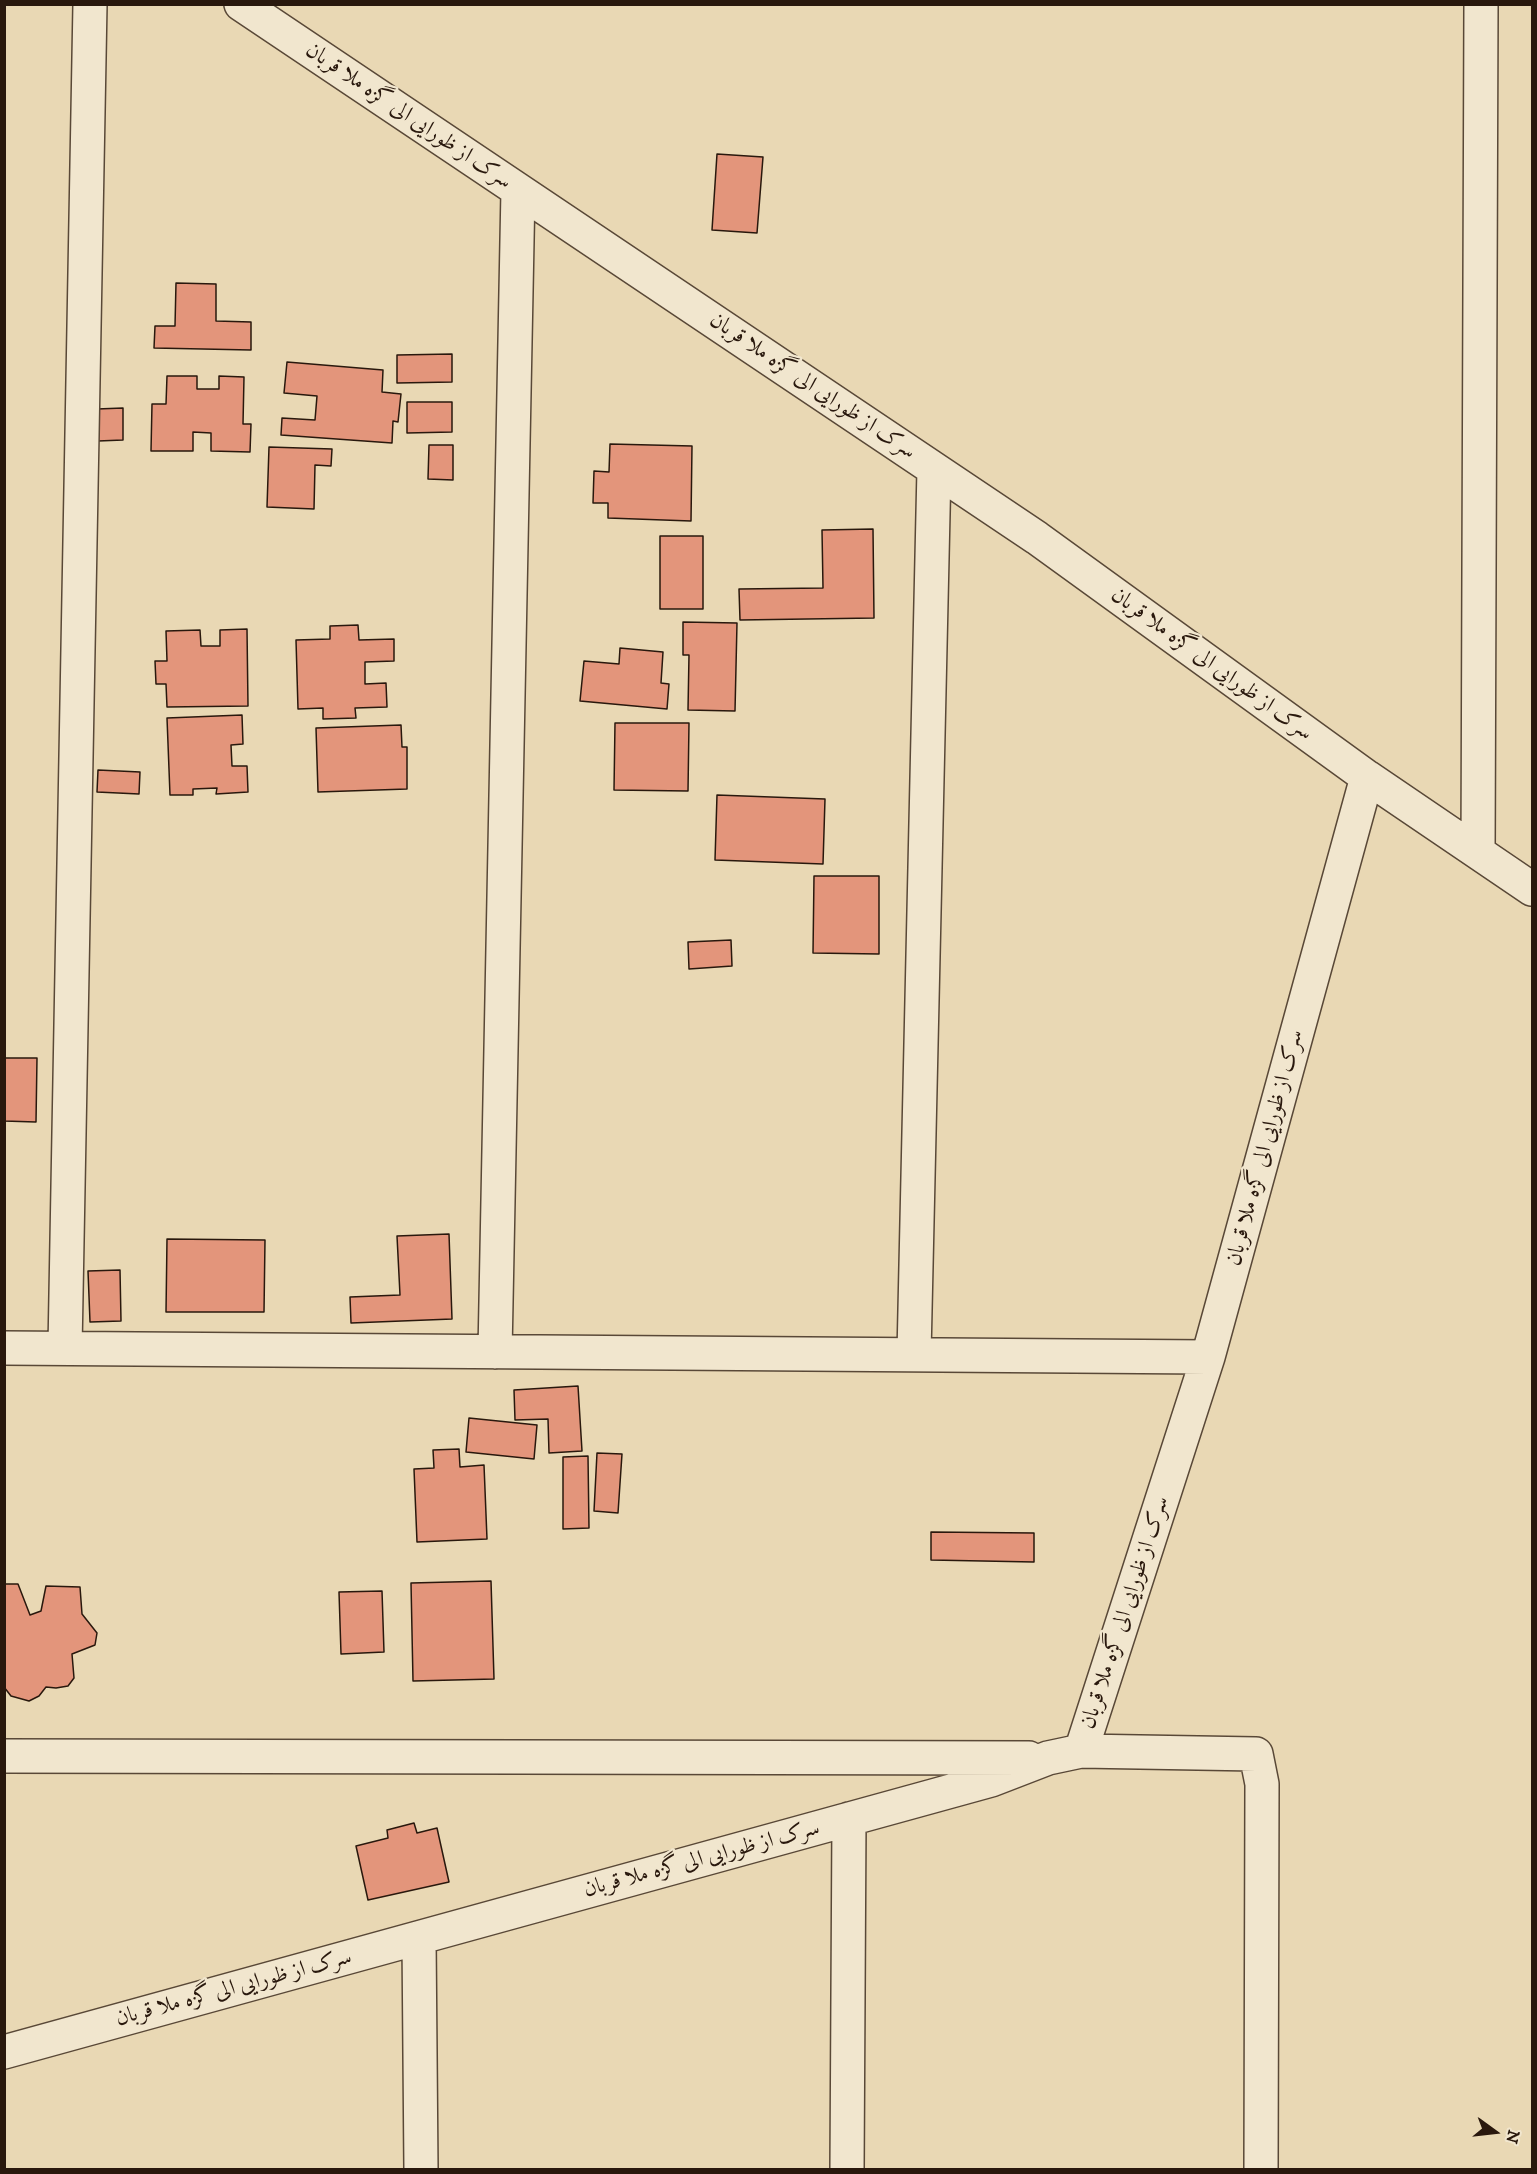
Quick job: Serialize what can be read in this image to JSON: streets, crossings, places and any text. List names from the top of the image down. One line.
{"streets":{"street":["سرک از ظورایی الی گزه ملا قربان"]},"north":"right"}
